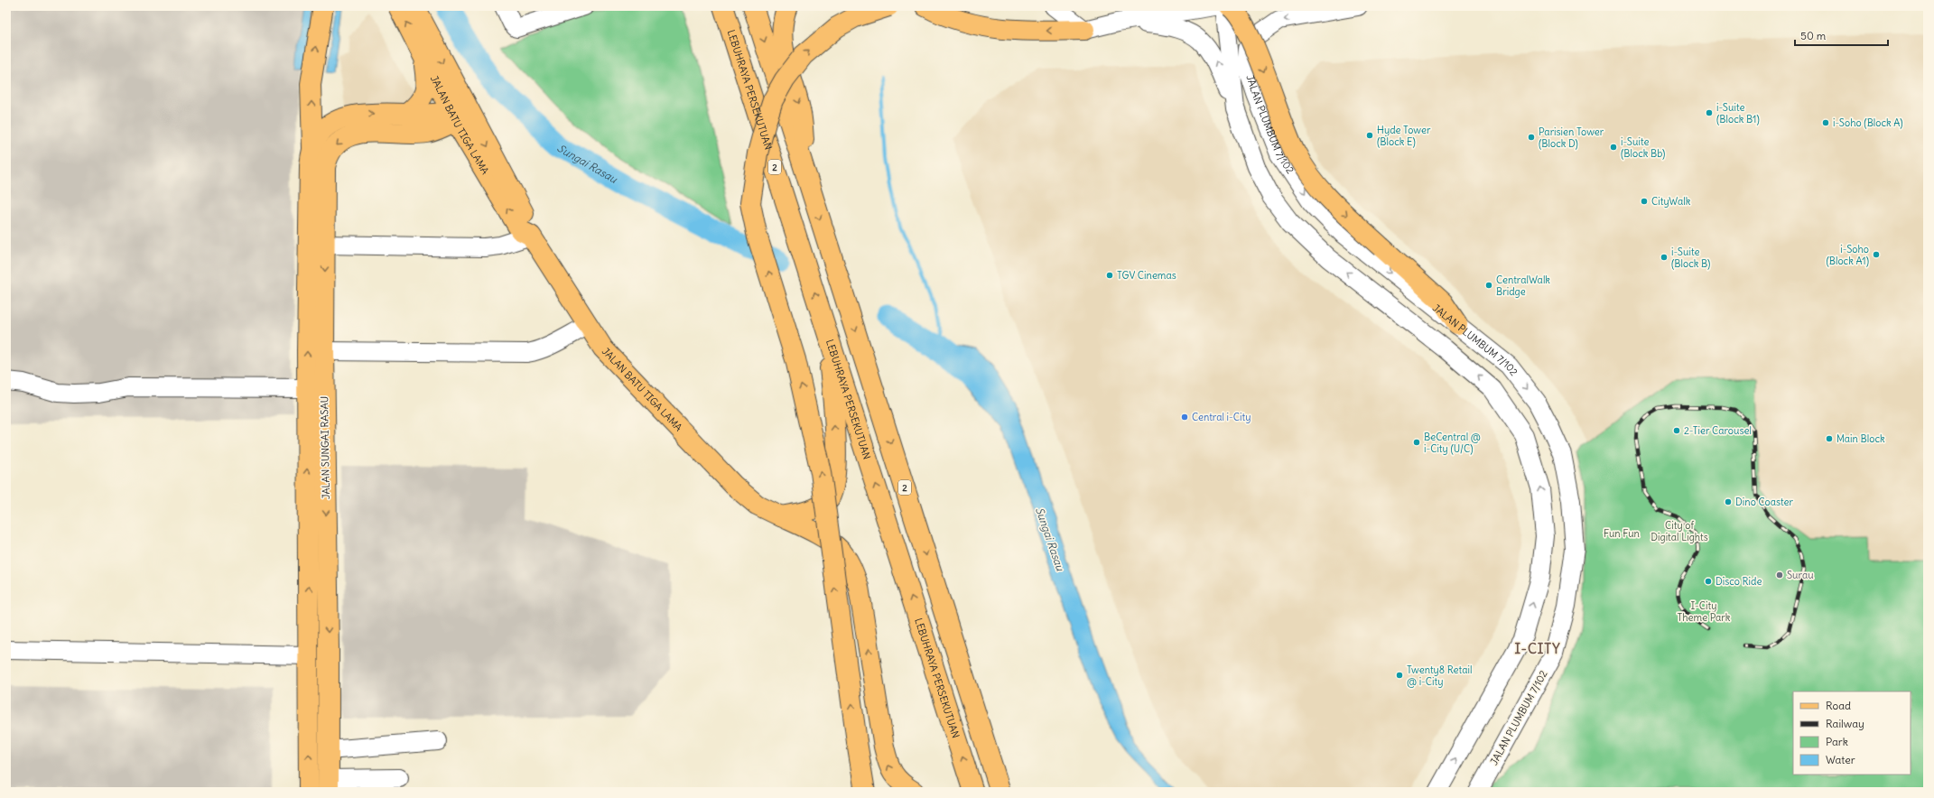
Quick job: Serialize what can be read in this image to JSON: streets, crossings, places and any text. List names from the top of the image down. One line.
{"streets":{"main road":["LEBUHRAYA PERSEKUTUAN","JALAN BATU TIGA LAMA","2","JALAN SUNGAI RASAU"],"street":["JALAN PLUMBUM 7/102"]},"districts":["I-CITY"],"water":["Sungai Rasau"],"parks":["City of Digital Lights","Fun Fun","I-City Theme Park"],"places":["i-Suite (Block B1)","i-Soho (Block A)","Hyde Tower (Block E)","Parisien Tower (Block D)","i-Suite (Block Bb)","CityWalk","i-Soho (Block A1)","i-Suite (Block B)","TGV Cinemas","CentralWalk Bridge","Central i-City","2-Tier Carousel","Main Block","BeCentral @ i-City (U/C)","Dino Coaster","Surau","Disco Ride","Twenty8 Retail @ i-City"],"legend":["Road","Railway","Park","Water"],"scale_bar":"50 m"}
